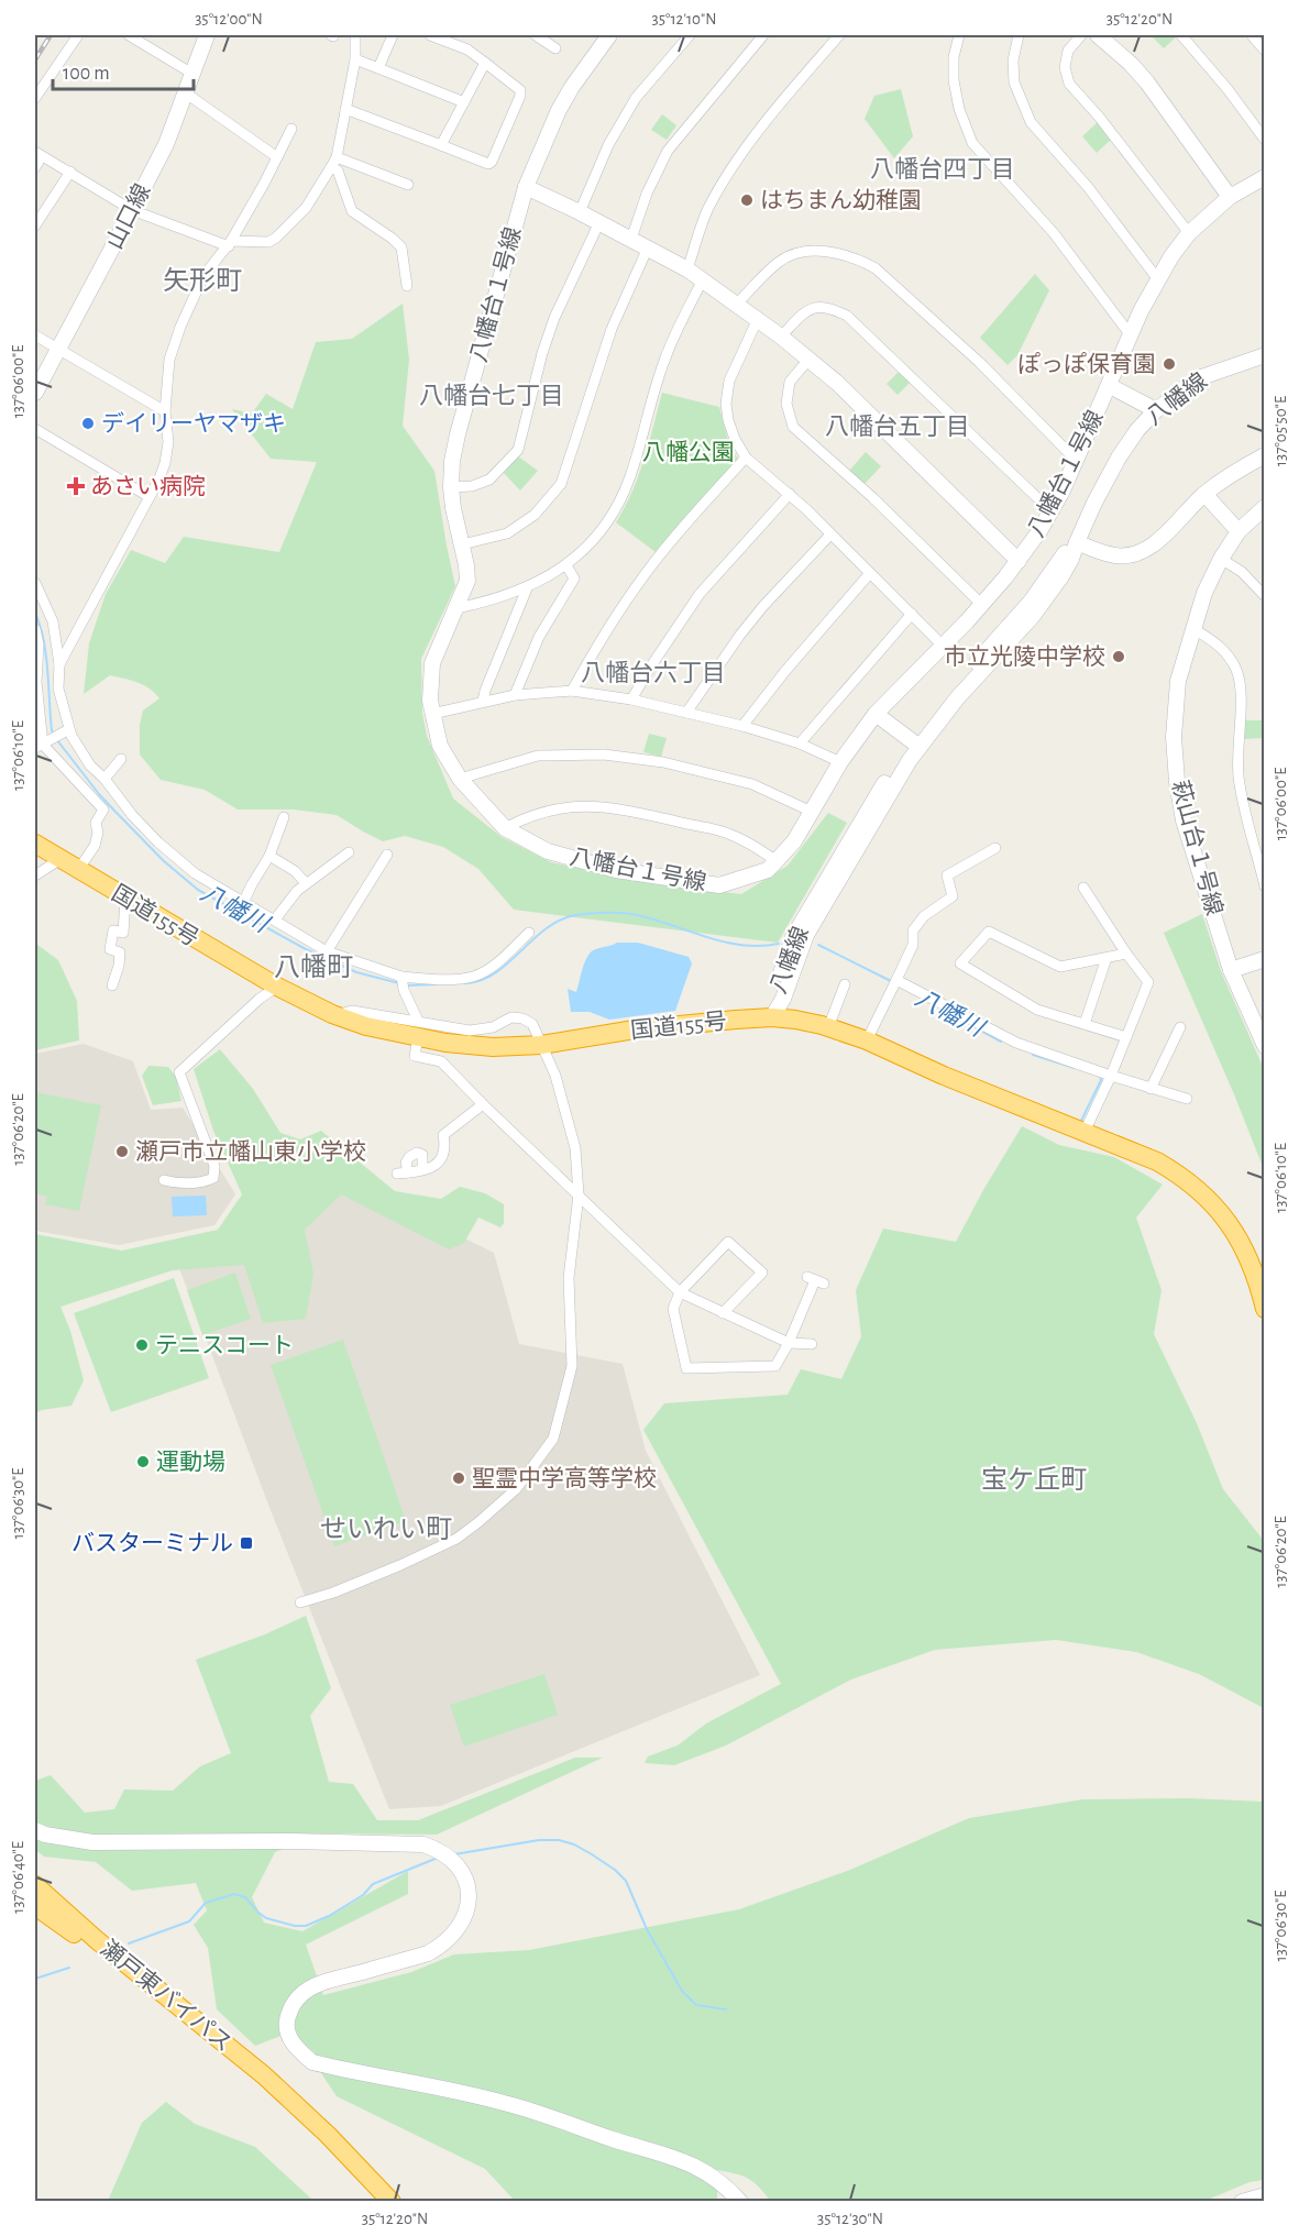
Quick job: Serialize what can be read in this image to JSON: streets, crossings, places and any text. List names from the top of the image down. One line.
{"streets":{"highway":["国道155号","瀬戸東バイパス"],"street":["山口線","八幡台１号線","八幡線","萩山台１号線"]},"crossings":[["八幡線","国道155号"]],"districts":["八幡台四丁目","矢形町","八幡台七丁目","八幡台五丁目","八幡台六丁目","八幡町","宝ケ丘町","せいれい町"],"water":["八幡川"],"parks":["八幡公園"],"places":{"other":["はちまん幼稚園","ぽっぽ保育園","デイリーヤマザキ","市立光陵中学校","瀬戸市立幡山東小学校","テニスコート","運動場","聖霊中学高等学校"],"health":["あさい病院"],"transit":["バスターミナル"]},"scale_bar":"100 m","coordinates":["35°12'00\"N","35°12'10\"N","35°12'20\"N","137°06'00\"E","137°05'50\"E","137°06'10\"E","137°06'20\"E","137°06'30\"E","137°06'40\"E","35°12'30\"N"]}
